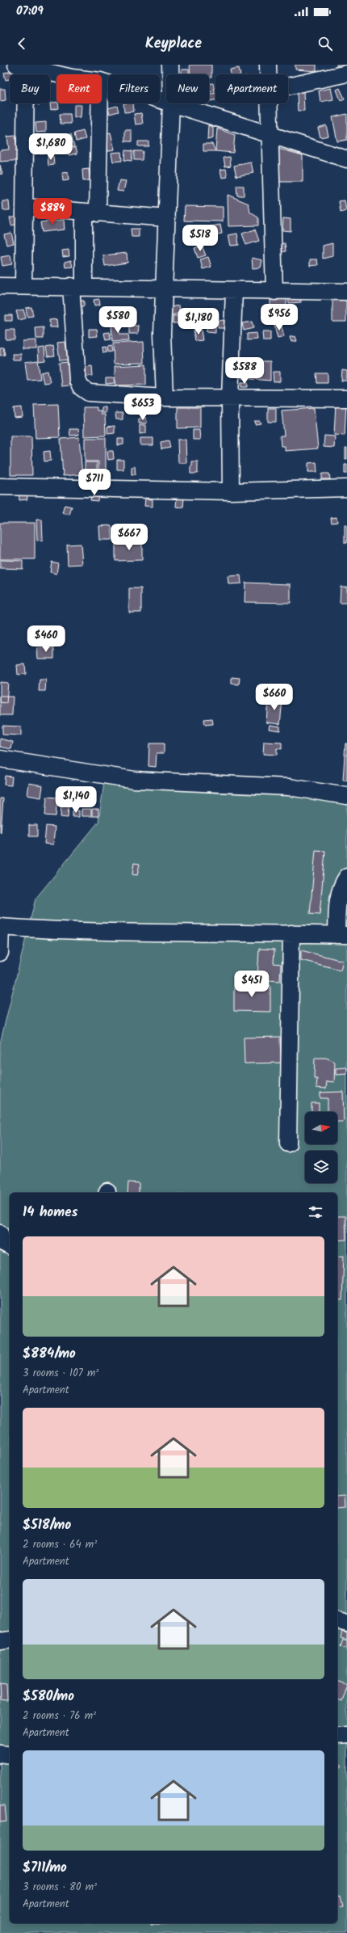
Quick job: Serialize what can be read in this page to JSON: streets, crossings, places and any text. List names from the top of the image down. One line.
{"north":"right","page":{"status":"07:09","header":"Keyplace","chip":["Buy","Rent","Filters","New","Apartment"],"price":["$1,680","$884","$518","$956","$580","$1,180","$588","$653","$711","$667","$460","$660","$1,140","$451"],"heading":"14 homes","list":[{"name":"$884/mo","note":"3 rooms · 107 m² · Apartment"},{"name":"$518/mo","note":"2 rooms · 64 m² · Apartment"},{"name":"$580/mo","note":"2 rooms · 76 m² · Apartment"},{"name":"$711/mo","note":"3 rooms · 80 m² · Apartment"}]}}
